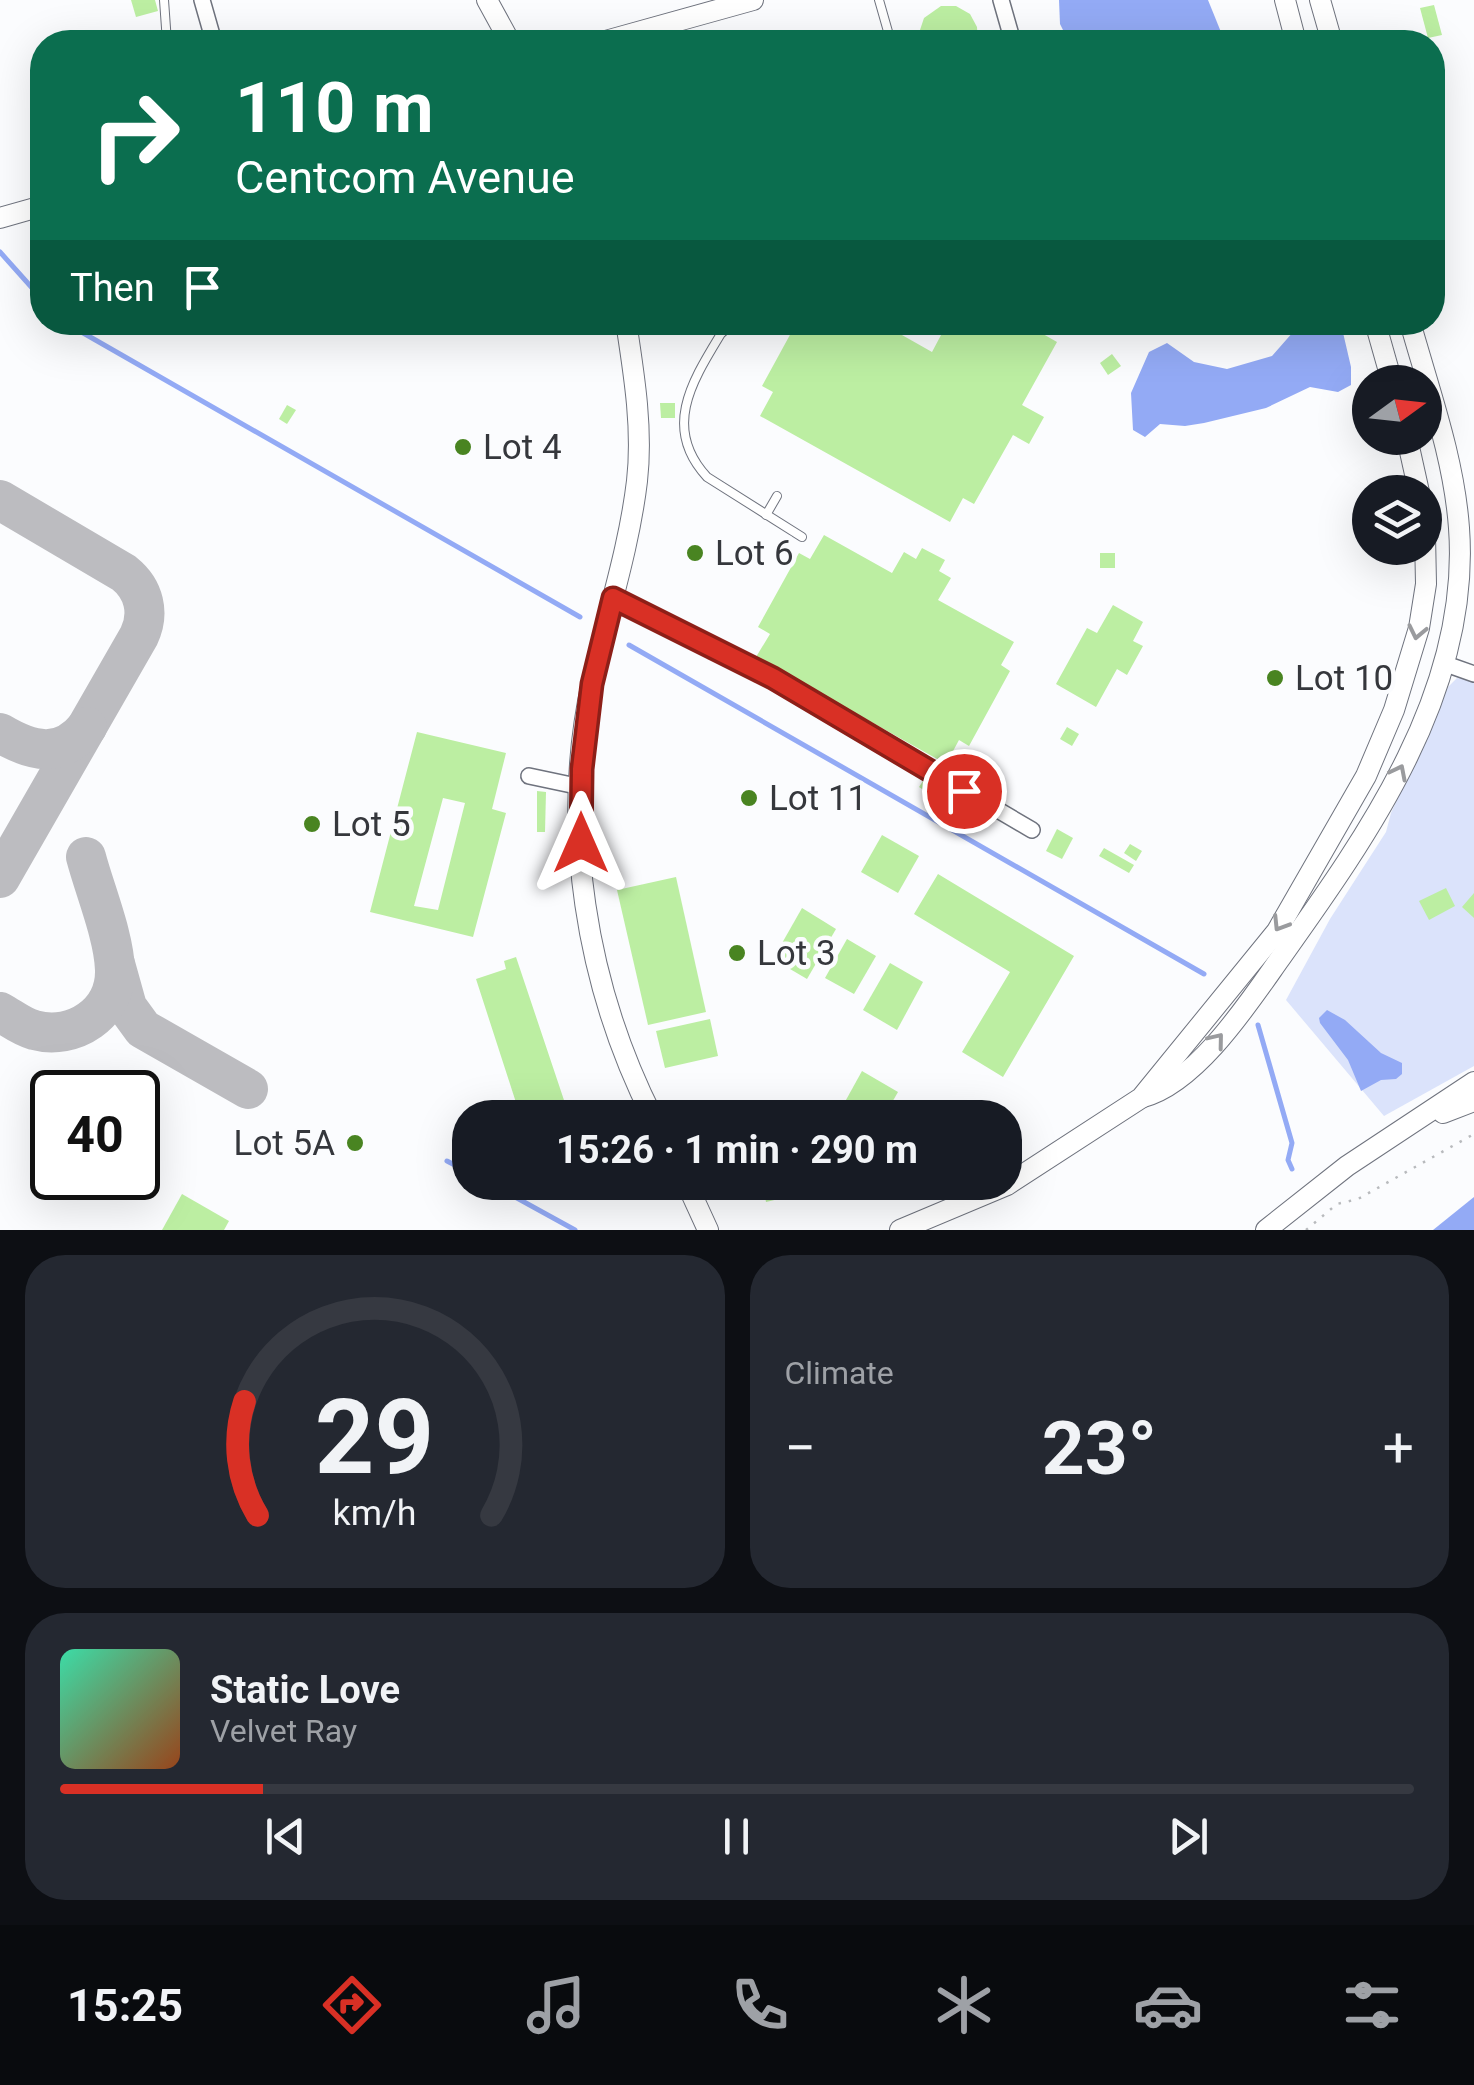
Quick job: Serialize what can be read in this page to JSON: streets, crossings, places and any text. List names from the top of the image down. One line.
{"places":["Lot 4","Lot 6","Lot 10","Lot 11","Lot 5","Lot 3","Lot 5A"],"north":"right","page":{"turn":["110 m","Centcom Avenue"],"then":"Then","limit":"40","trip":"15:26 · 1 min · 290 m","tile":"Climate","heat":["−","23°","+"],"song":["Static Love","Velvet Ray"],"tabs":"15:25","gauge":["29","km/h"]}}
